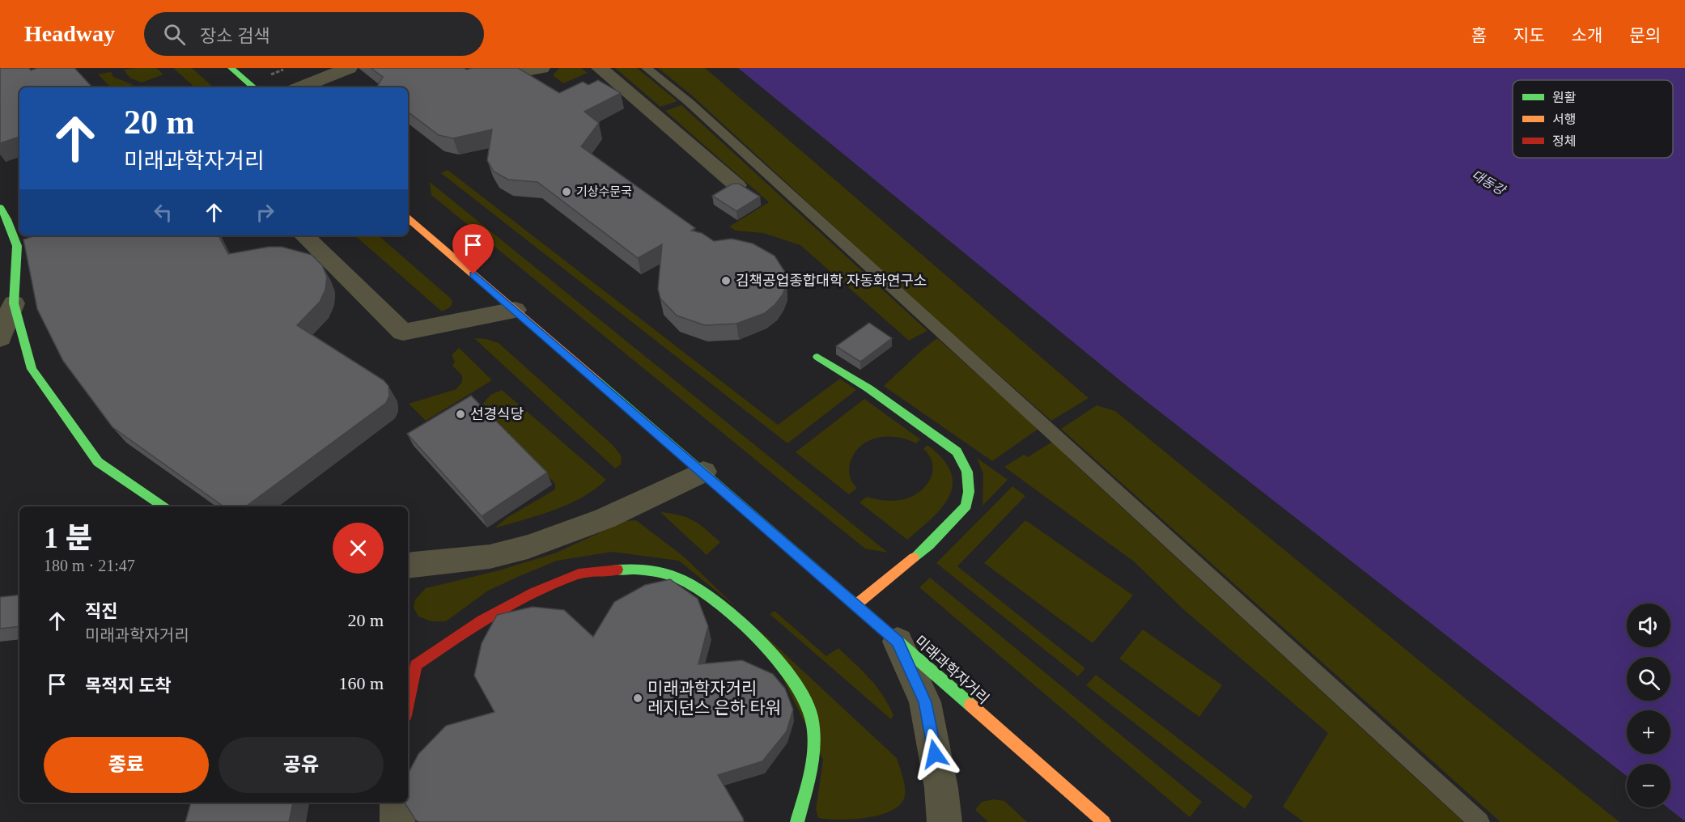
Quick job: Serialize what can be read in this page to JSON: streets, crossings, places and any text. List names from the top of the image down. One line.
{"streets":{"street":["미래과학자거리"]},"water":["대동강"],"places":["기상수문국","김책공업종합대학 자동화연구소","선경식당","미래과학자거리 레지던스 은하 타워"],"legend":["원활","서행","정체"],"page":{"header":"Headway","search":"장소 검색","nav":["홈","지도","소개","문의"],"turn":["20 m","미래과학자거리"],"heading":["1 분","180 m · 21:47"],"list":[{"name":"직진","note":"미래과학자거리","value":"20 m"},{"name":"목적지 도착","value":"160 m"}],"map_buttons":["+","−"],"buttons":["종료","공유"]}}
